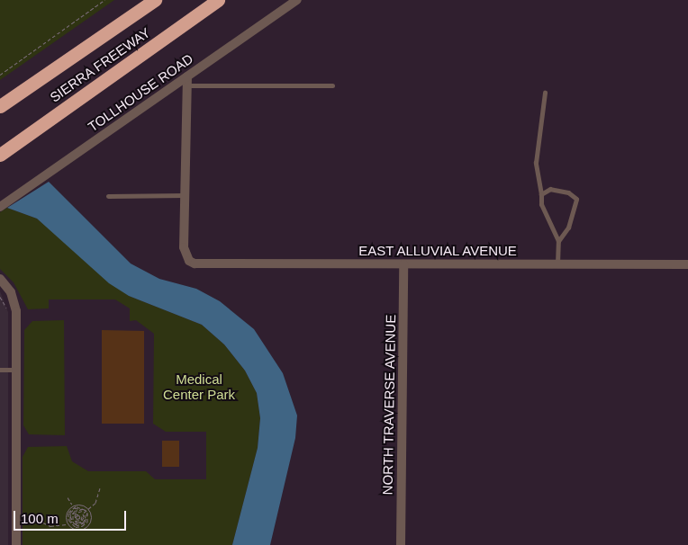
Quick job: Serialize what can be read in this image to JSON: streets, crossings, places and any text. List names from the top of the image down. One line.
{"streets":{"highway":["SIERRA FREEWAY"],"street":["TOLLHOUSE ROAD","EAST ALLUVIAL AVENUE","NORTH TRAVERSE AVENUE"]},"crossings":[["EAST ALLUVIAL AVENUE","NORTH TRAVERSE AVENUE"]],"parks":["Medical Center Park"],"scale_bar":"100 m"}
